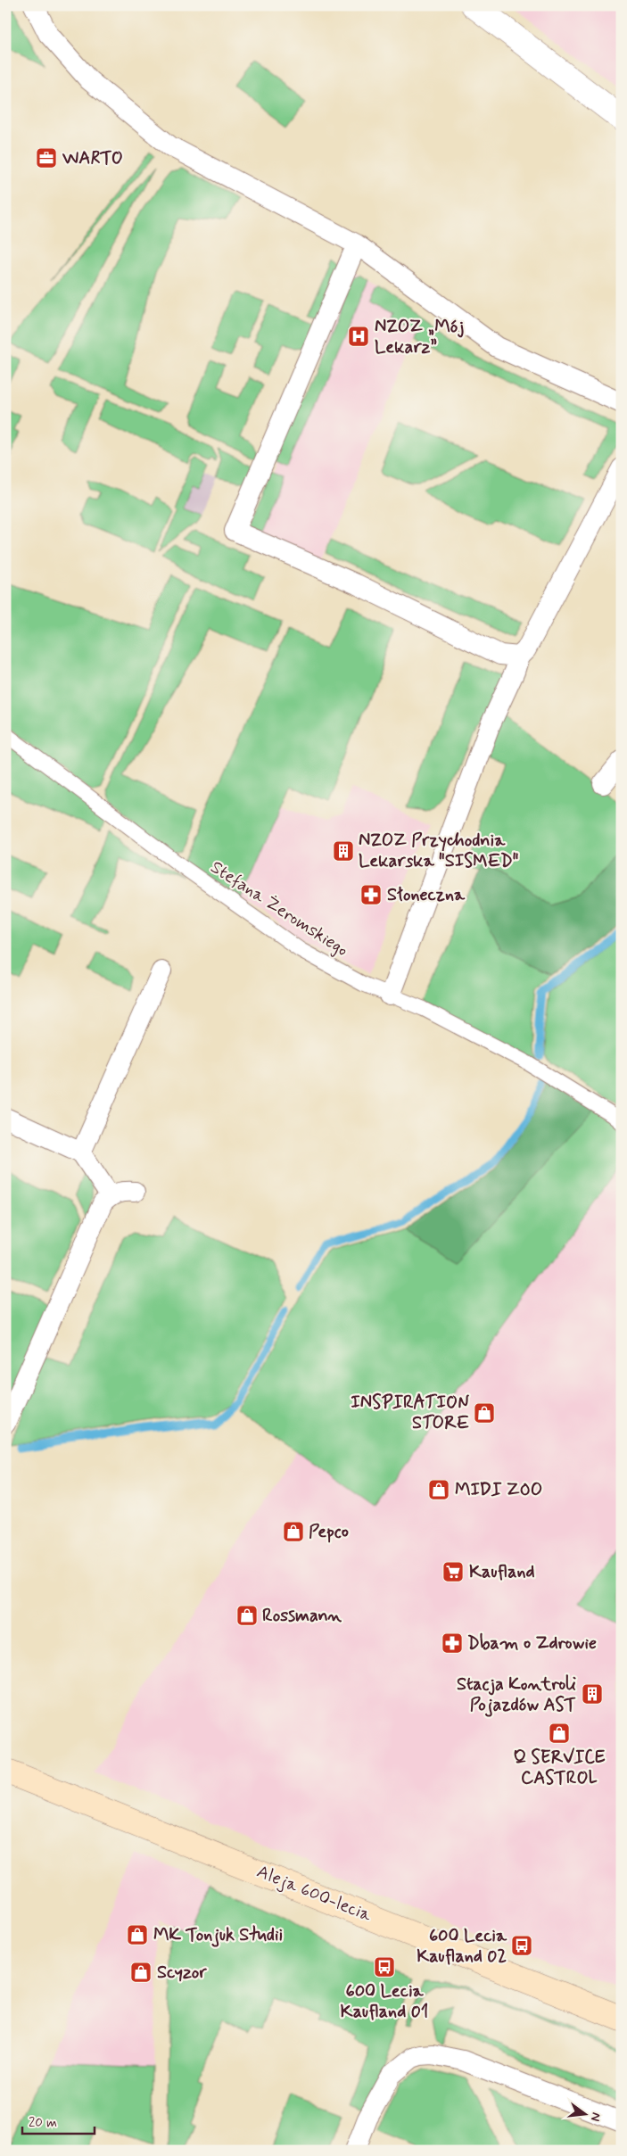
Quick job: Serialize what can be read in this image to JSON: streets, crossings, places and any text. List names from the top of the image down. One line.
{"streets":{"main road":["Aleja 600-lecia"],"street":["Stefana Żeromskiego"]},"places":{"office":["WARTO"],"hospital":["NZOZ „Mój Lekarz”"],"building":["NZOZ Przychodnia Lekarska \"SISMED\"","Stacja Kontroli Pojazdów AST"],"pharmacy":["Słoneczna","Dbam o Zdrowie"],"shop":["INSPIRATION STORE","MIDI ZOO","Pepco","Rossmann","Q SERVICE CASTROL","MK Tonjuk Studii","Scyzor"],"supermarket":["Kaufland"],"bus stop":["600 Lecia Kaufland 02","600 Lecia Kaufland 01"]},"scale_bar":"20 m","north":"right"}
